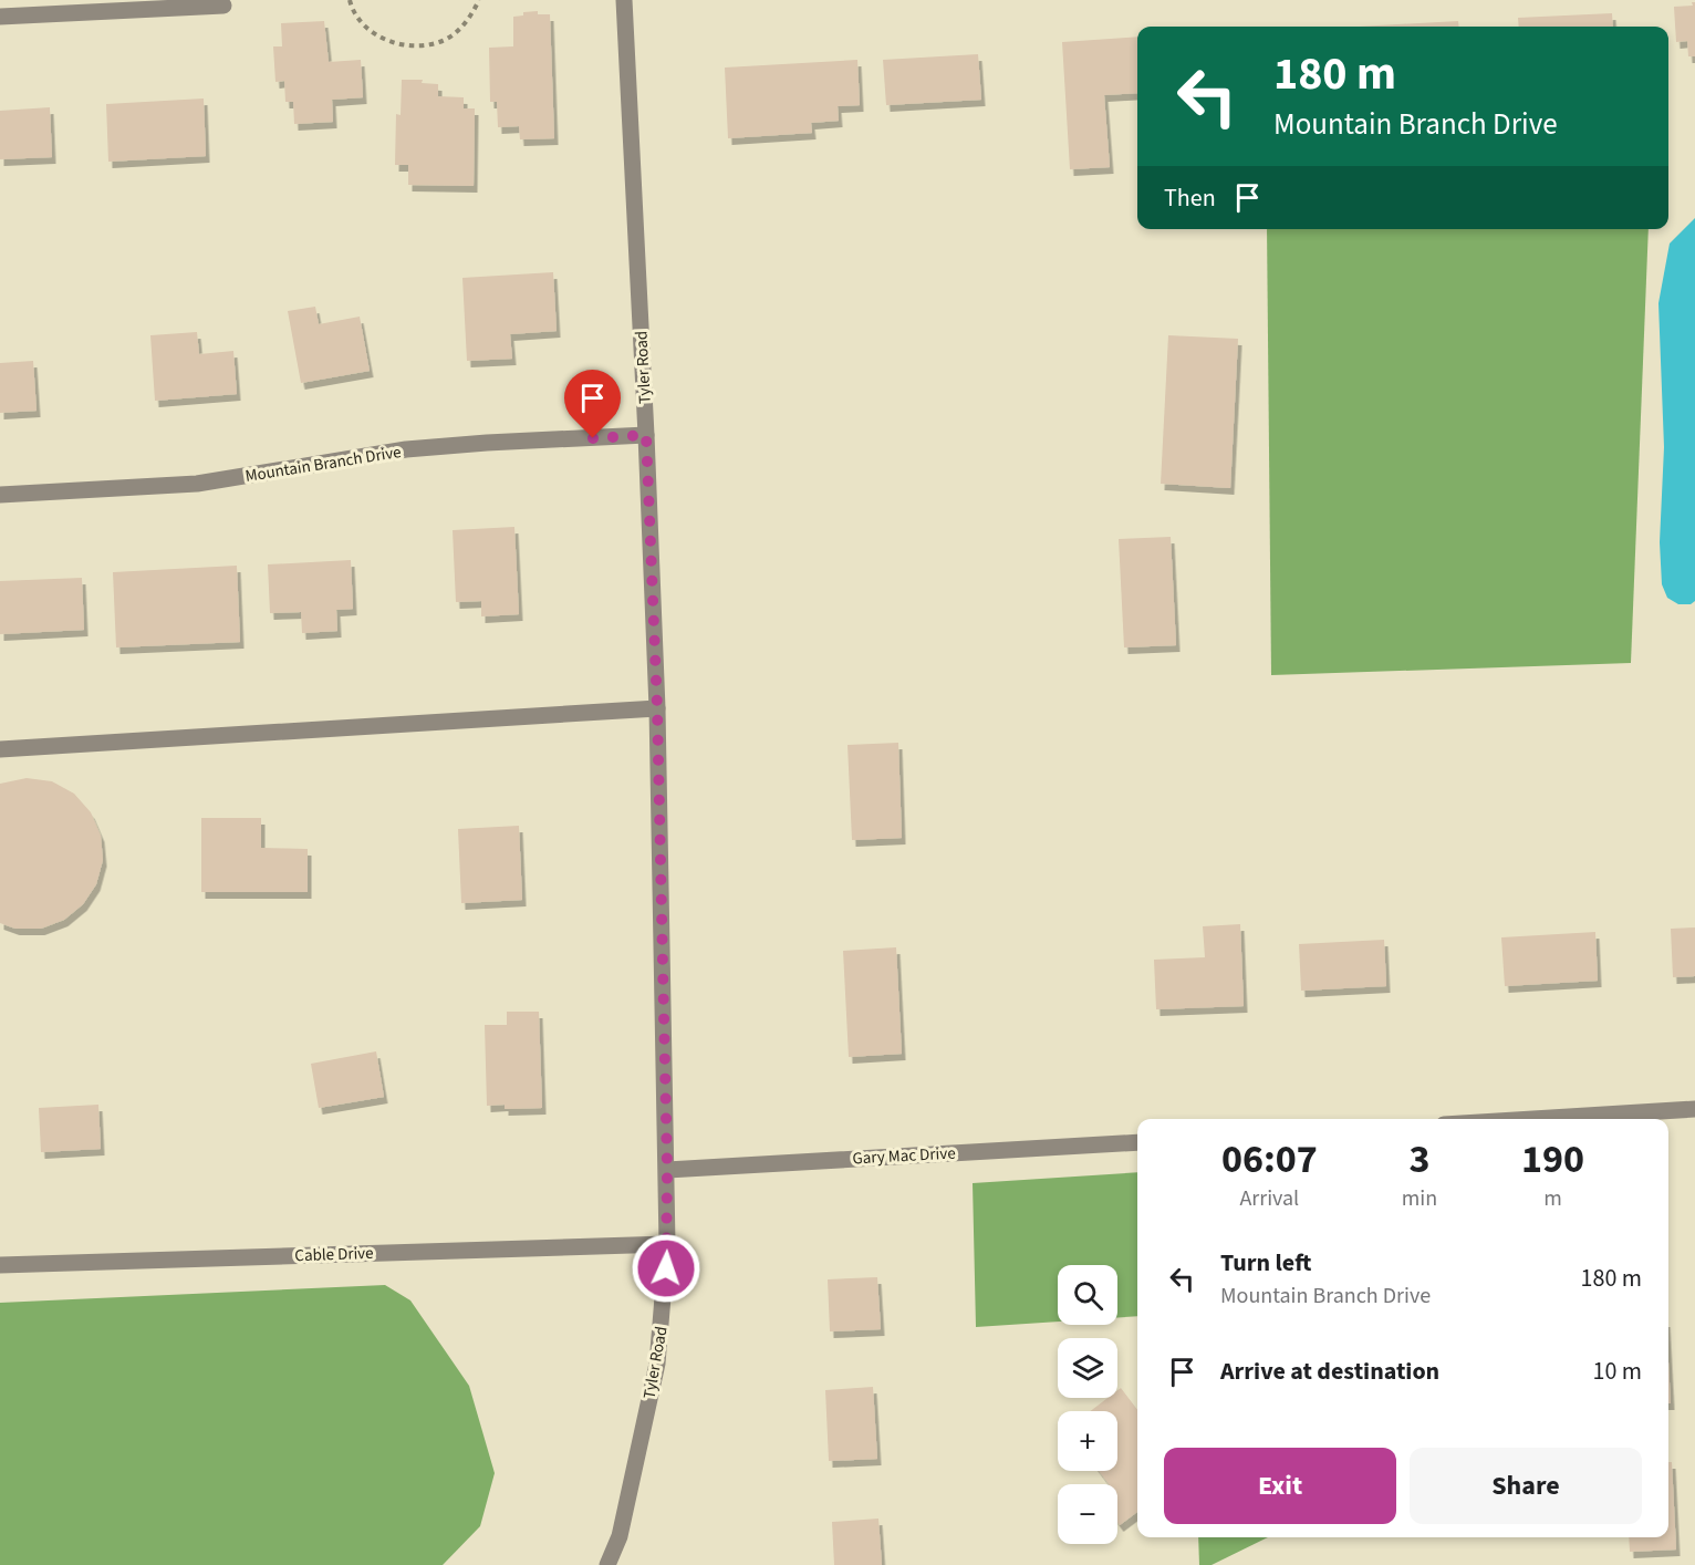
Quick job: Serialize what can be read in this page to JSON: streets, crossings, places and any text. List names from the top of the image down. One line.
{"streets":{"street":["Tyler Road","Mountain Branch Drive","Gary Mac Drive","Cable Drive"]},"crossings":[["Tyler Road","Mountain Branch Drive"],["Tyler Road","Gary Mac Drive"],["Tyler Road","Cable Drive"]],"page":{"turn":["180 m","Mountain Branch Drive"],"then":"Then","eta":["06:07","Arrival","3","min","190","m"],"list":[{"name":"Turn left","note":"Mountain Branch Drive","value":"180 m"},{"name":"Arrive at destination","value":"10 m"}],"map_buttons":["+","−"],"buttons":["Exit","Share"]}}
